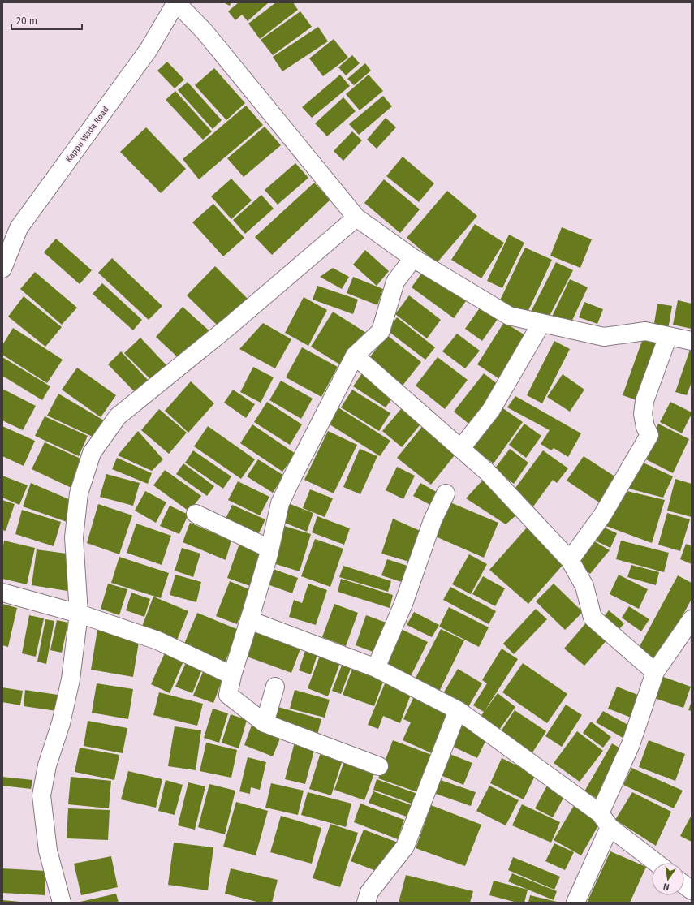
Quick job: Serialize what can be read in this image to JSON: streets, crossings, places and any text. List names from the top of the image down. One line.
{"streets":{"street":["Kappu Wada Road"]},"scale_bar":"20 m","north":"bottom"}
